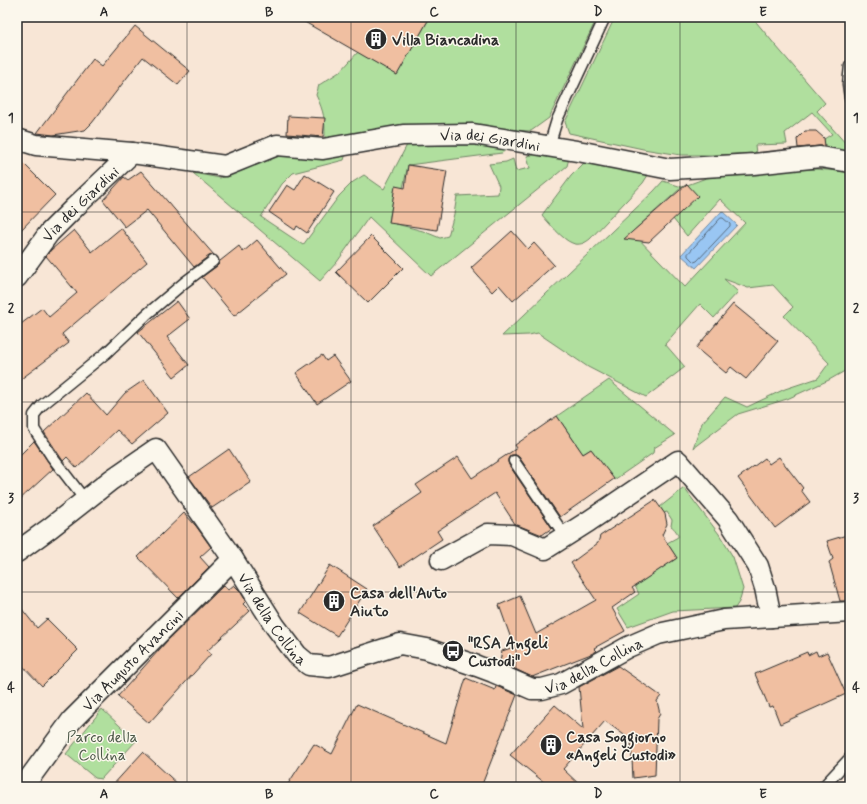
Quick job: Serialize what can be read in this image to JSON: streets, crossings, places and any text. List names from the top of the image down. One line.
{"streets":{"street":["Via dei Giardini","Via della Collina","Via Augusto Avancini"]},"crossings":[["Via della Collina","Via Augusto Avancini"]],"parks":["Parco della Collina"],"places":{"building":["Villa Biancadina","Casa dell'Auto Aiuto","Casa Soggiorno «Angeli Custodi»"],"bus stop":["\"RSA Angeli Custodi\""]},"grid":{"columns":["A","B","C","D","E"],"rows":["1","2","3","4"]}}
